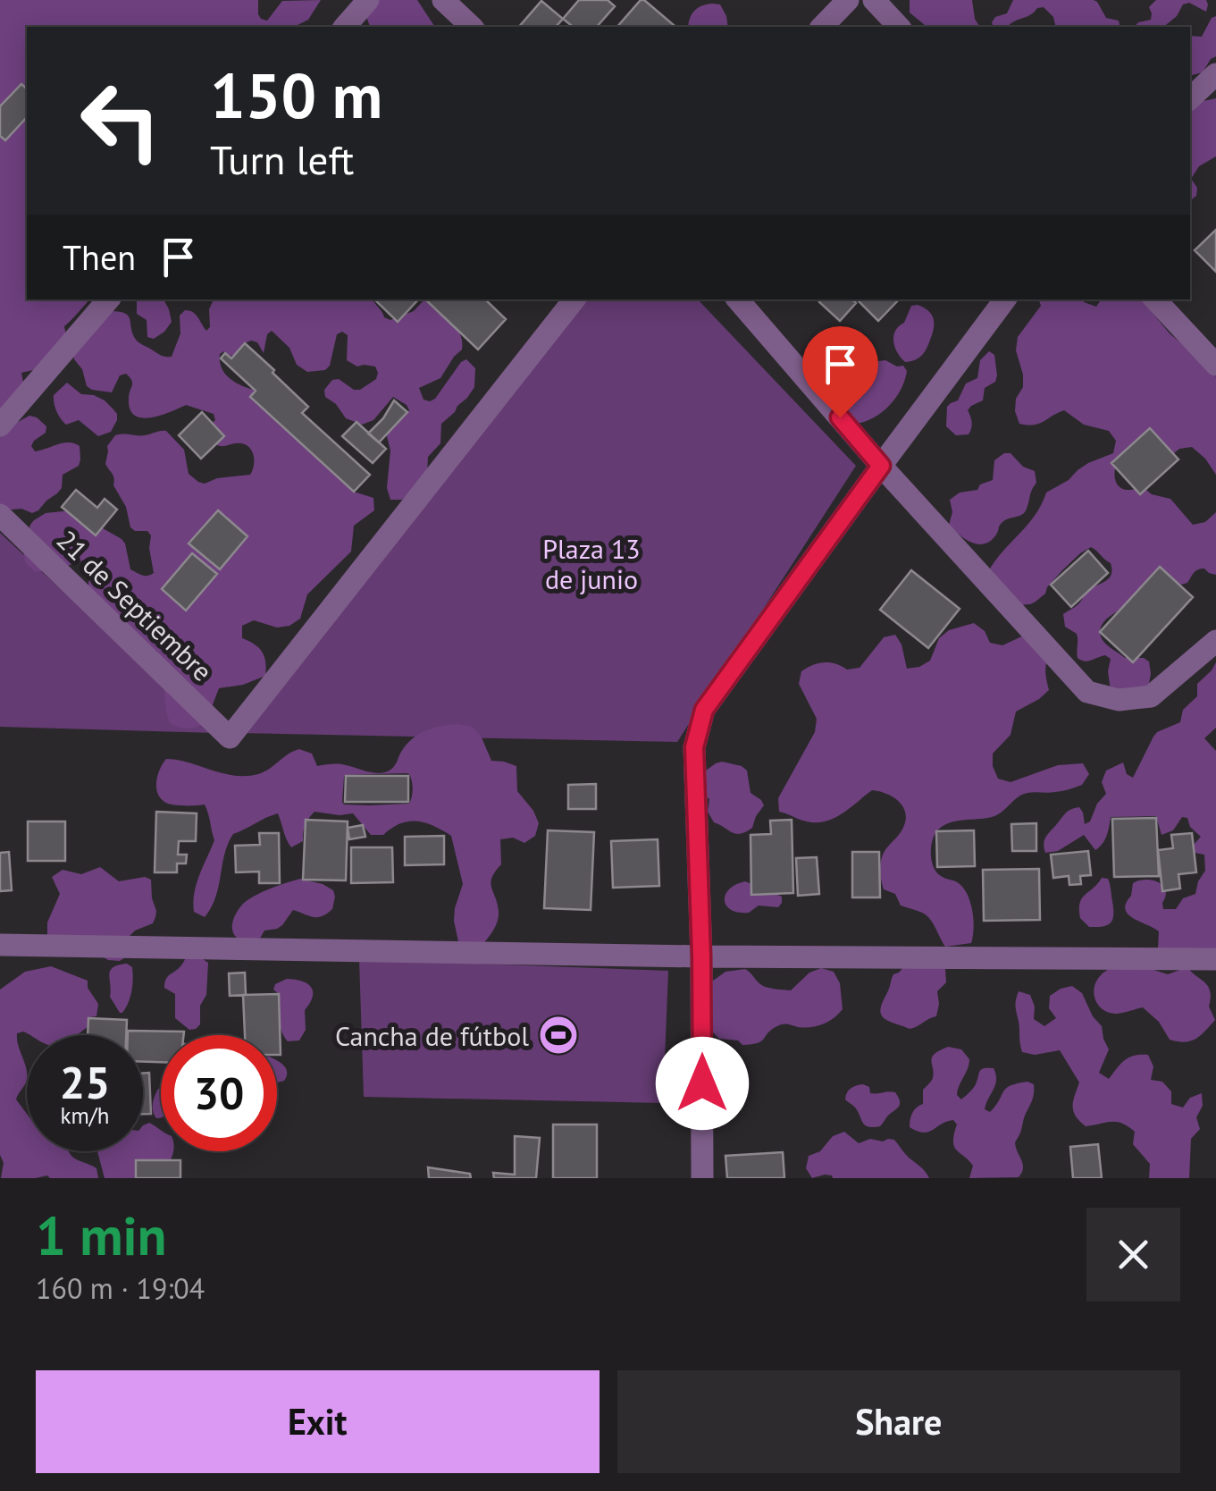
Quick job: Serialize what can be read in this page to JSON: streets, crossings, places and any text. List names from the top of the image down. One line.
{"streets":{"street":["21 de Septiembre"]},"parks":["Plaza 13 de junio"],"places":{"sports":["Cancha de fútbol"]},"page":{"turn":["150 m","Turn left"],"then":"Then","speed":"25 km/h","limit":"30","heading":["1 min","160 m · 19:04"],"buttons":["Exit","Share"]}}
